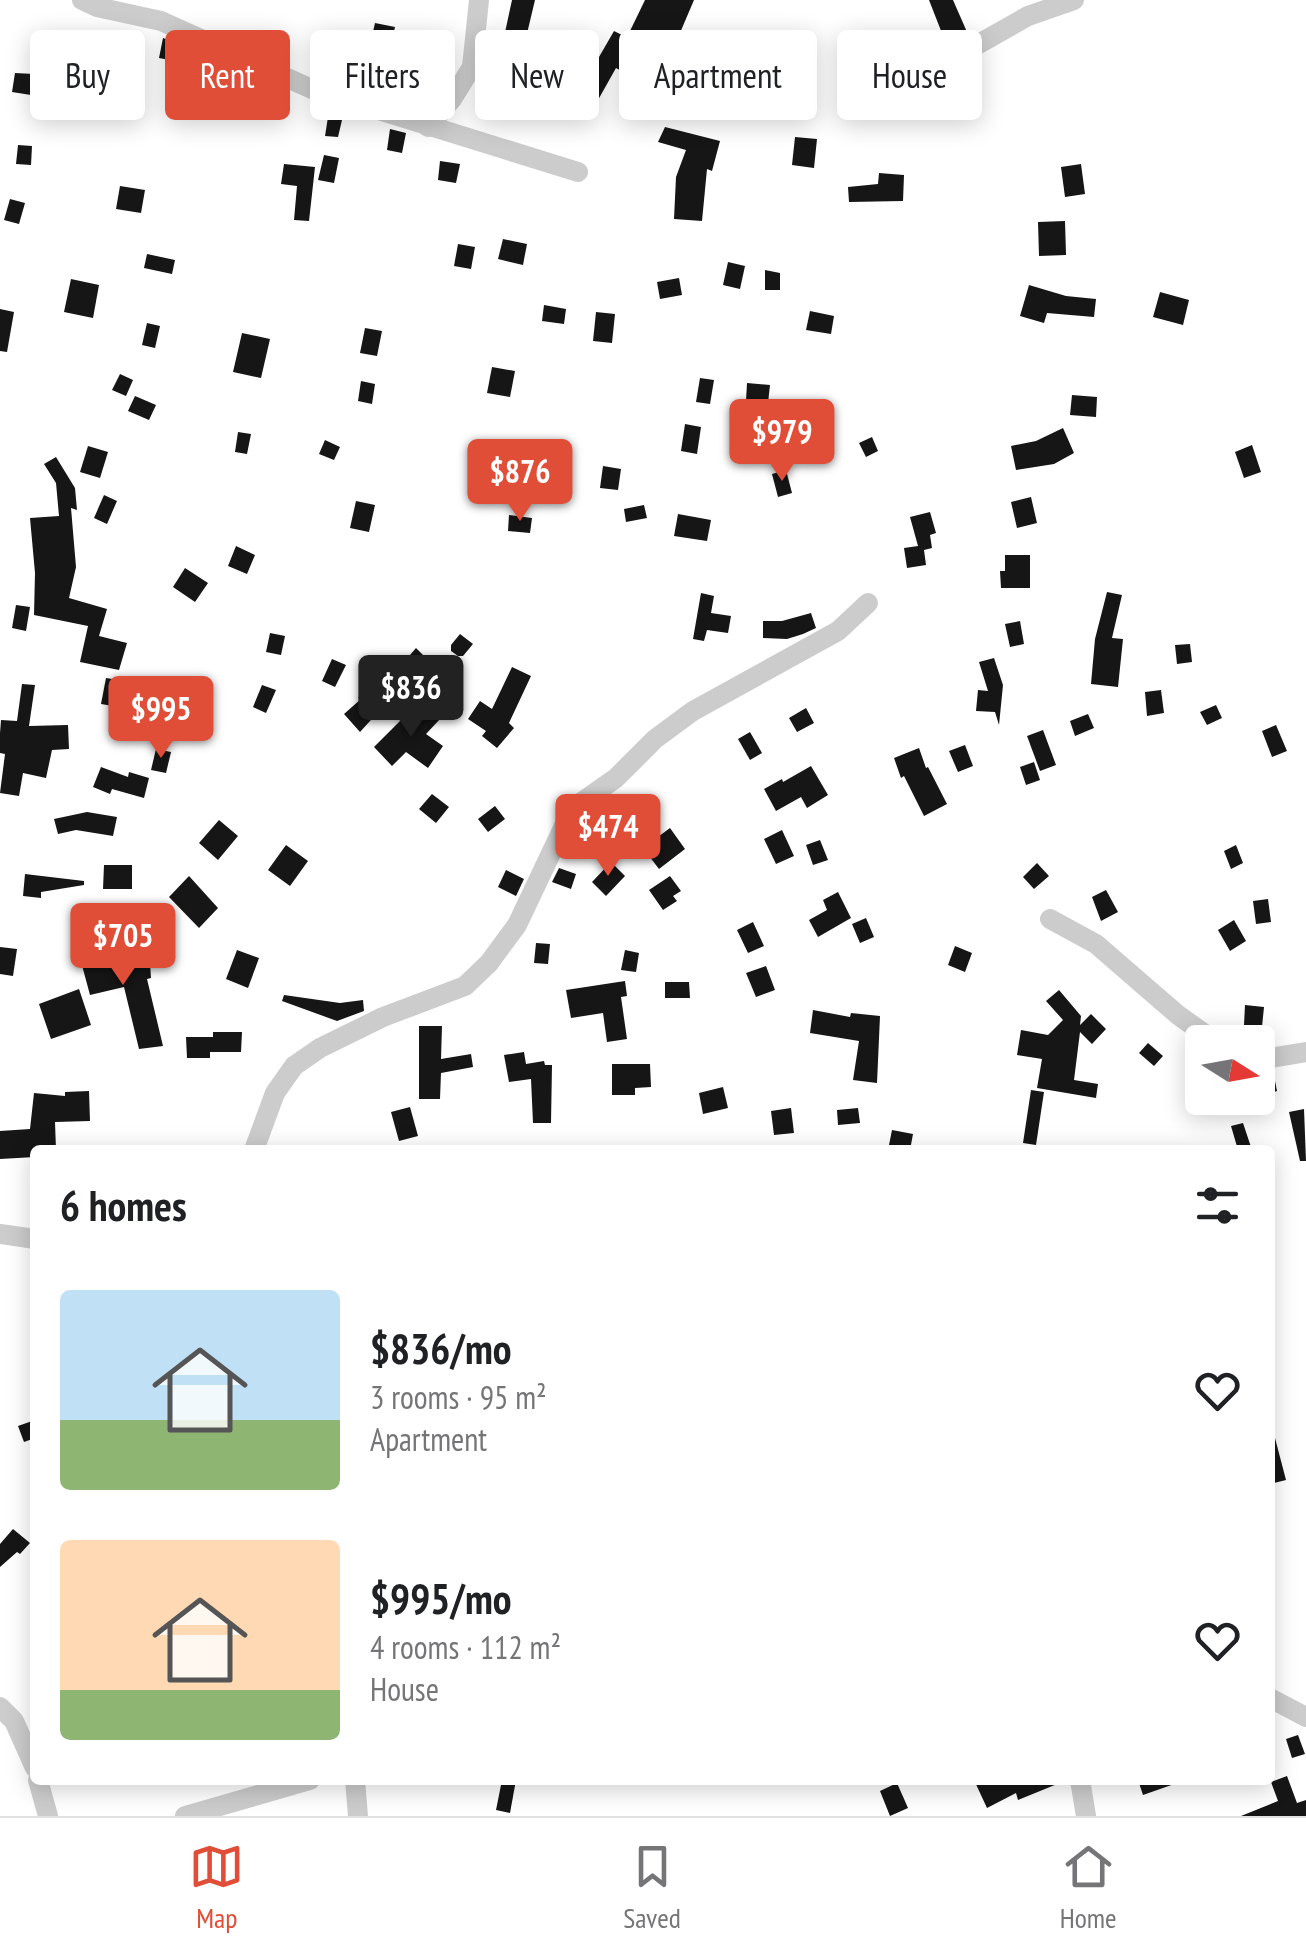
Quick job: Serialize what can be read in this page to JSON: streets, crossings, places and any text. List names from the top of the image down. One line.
{"north":"right","page":{"chip":["Buy","Rent","Filters","New","Apartment","House"],"price":["$979","$876","$836","$995","$474","$705"],"heading":"6 homes","list":[{"name":"$836/mo","note":"3 rooms · 95 m² · Apartment"},{"name":"$995/mo","note":"4 rooms · 112 m² · House"}],"tabs":["Map","Saved","Home"]}}
